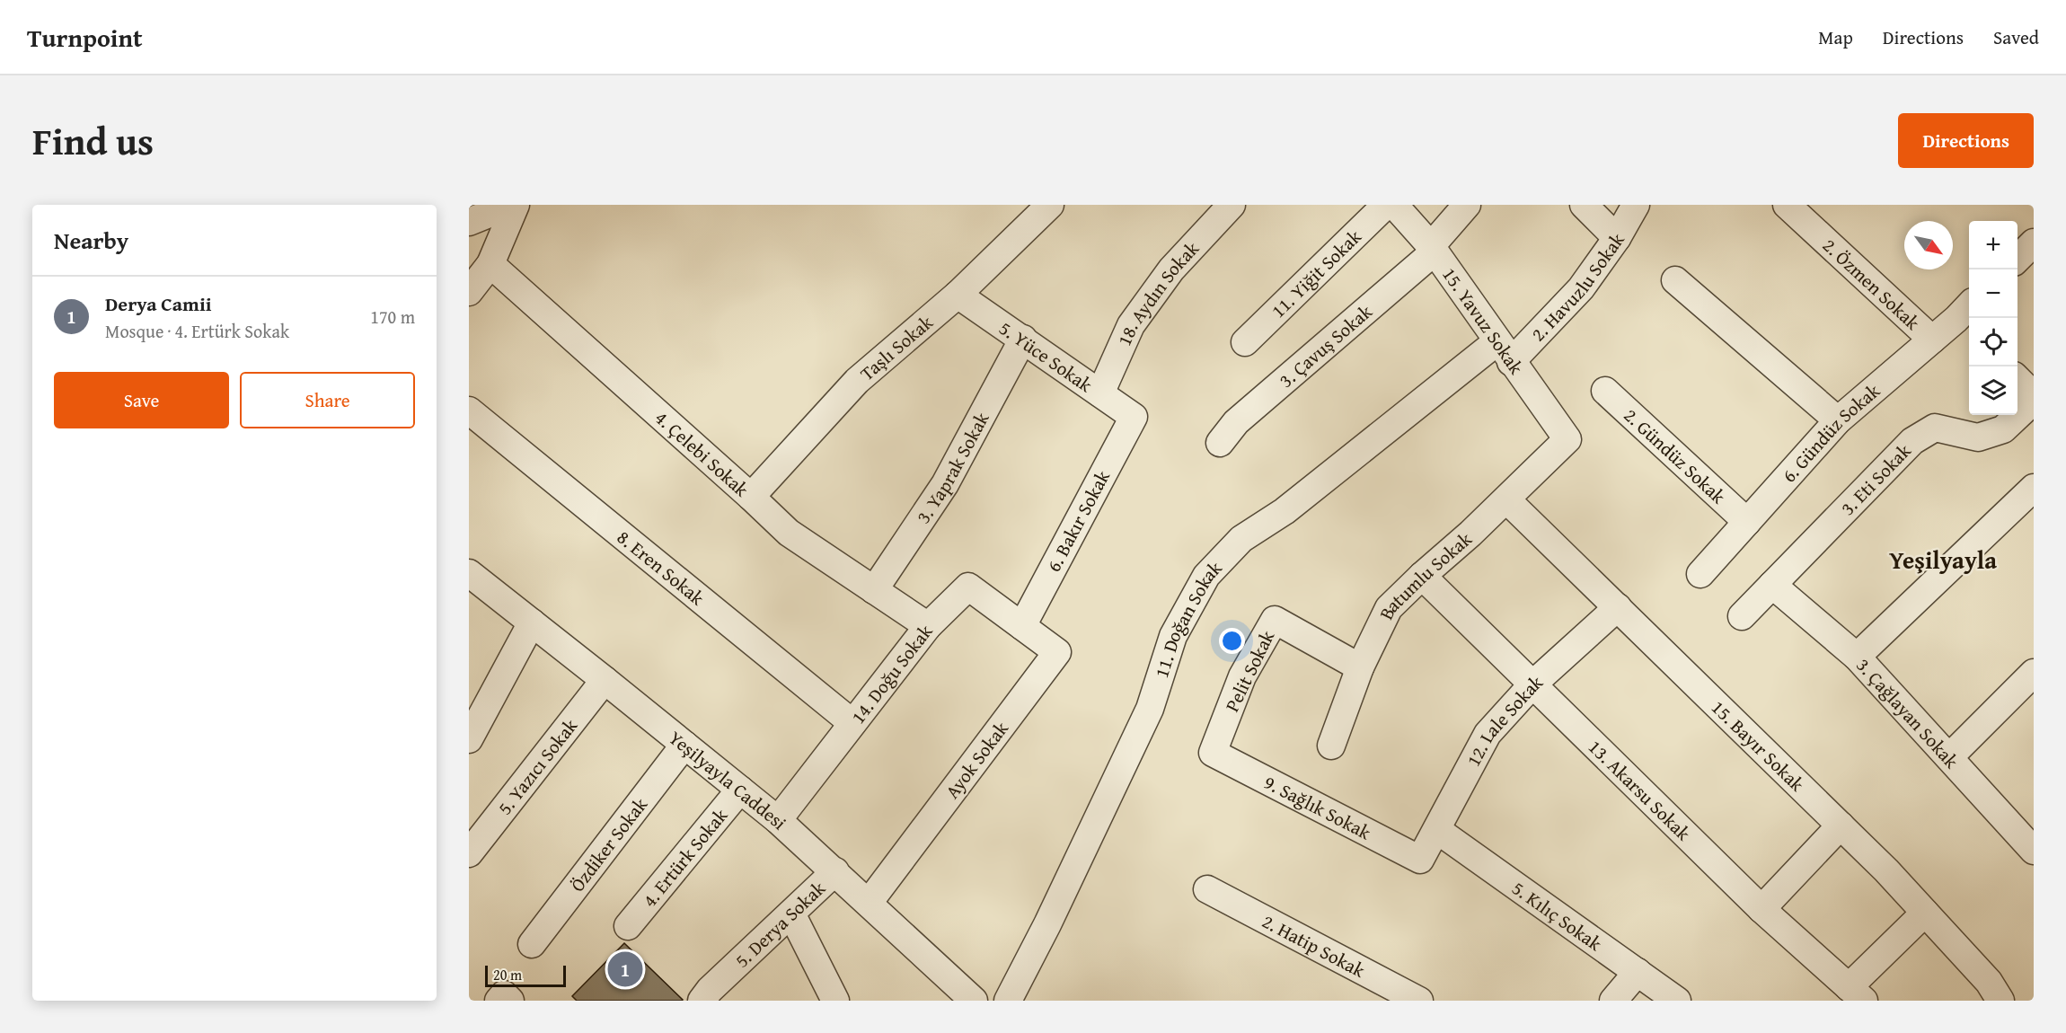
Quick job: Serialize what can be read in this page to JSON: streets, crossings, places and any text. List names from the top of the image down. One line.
{"streets":{"street":["11. Yiğit Sokak","2. Özmen Sokak","2. Havuzlu Sokak","18. Aydın Sokak","15. Yavuz Sokak","3. Çavuş Sokak","Taşlı Sokak","5. Yüce Sokak","6. Gündüz Sokak","4. Çelebi Sokak","2. Gündüz Sokak","3. Yaprak Sokak","3. Eti Sokak","6. Bakır Sokak","8. Eren Sokak","Batumlu Sokak","11. Doğan Sokak","Pelit Sokak","14. Doğu Sokak","3. Çağlayan Sokak","12. Lale Sokak","15. Bayır Sokak","Ayok Sokak","5. Yazıcı Sokak","Yeşilyayla Caddesi","13. Akarsu Sokak","9. Sağlık Sokak","Özdiker Sokak","4. Ertürk Sokak","5. Kılıç Sokak","5. Derya Sokak","2. Hatip Sokak"]},"crossings":[["2. Özmen Sokak","6. Gündüz Sokak"],["2. Havuzlu Sokak","15. Yavuz Sokak"],["2. Havuzlu Sokak","11. Doğan Sokak"],["18. Aydın Sokak","5. Yüce Sokak"],["15. Yavuz Sokak","3. Çavuş Sokak"],["15. Yavuz Sokak","Batumlu Sokak"],["15. Yavuz Sokak","11. Doğan Sokak"],["Taşlı Sokak","5. Yüce Sokak"],["Taşlı Sokak","4. Çelebi Sokak"],["5. Yüce Sokak","3. Yaprak Sokak"],["5. Yüce Sokak","6. Bakır Sokak"],["6. Gündüz Sokak","2. Gündüz Sokak"],["4. Çelebi Sokak","3. Yaprak Sokak"],["4. Çelebi Sokak","14. Doğu Sokak"],["3. Eti Sokak","3. Çağlayan Sokak"],["6. Bakır Sokak","14. Doğu Sokak"],["6. Bakır Sokak","Ayok Sokak"],["8. Eren Sokak","14. Doğu Sokak"],["Batumlu Sokak","Pelit Sokak"],["Batumlu Sokak","15. Bayır Sokak"],["Batumlu Sokak","13. Akarsu Sokak"],["Pelit Sokak","9. Sağlık Sokak"],["14. Doğu Sokak","Ayok Sokak"],["14. Doğu Sokak","Yeşilyayla Caddesi"],["12. Lale Sokak","15. Bayır Sokak"],["12. Lale Sokak","13. Akarsu Sokak"],["12. Lale Sokak","9. Sağlık Sokak"],["12. Lale Sokak","5. Kılıç Sokak"],["Ayok Sokak","Yeşilyayla Caddesi"],["5. Yazıcı Sokak","Yeşilyayla Caddesi"],["Yeşilyayla Caddesi","Özdiker Sokak"],["Yeşilyayla Caddesi","4. Ertürk Sokak"],["Yeşilyayla Caddesi","5. Derya Sokak"]],"districts":["Yeşilyayla"],"scale_bar":"20 m","north":"bottom right","page":{"header":"Turnpoint","nav":["Map","Directions","Saved"],"title":"Find us","buttons":["Directions",["Save","Share"]],"heading":"Nearby","map_buttons":["+","−"],"list":[{"mark":"1","name":"Derya Camii","note":"Mosque · 4. Ertürk Sokak","value":"170 m"}],"pins":"1","scale":"20 m"}}
